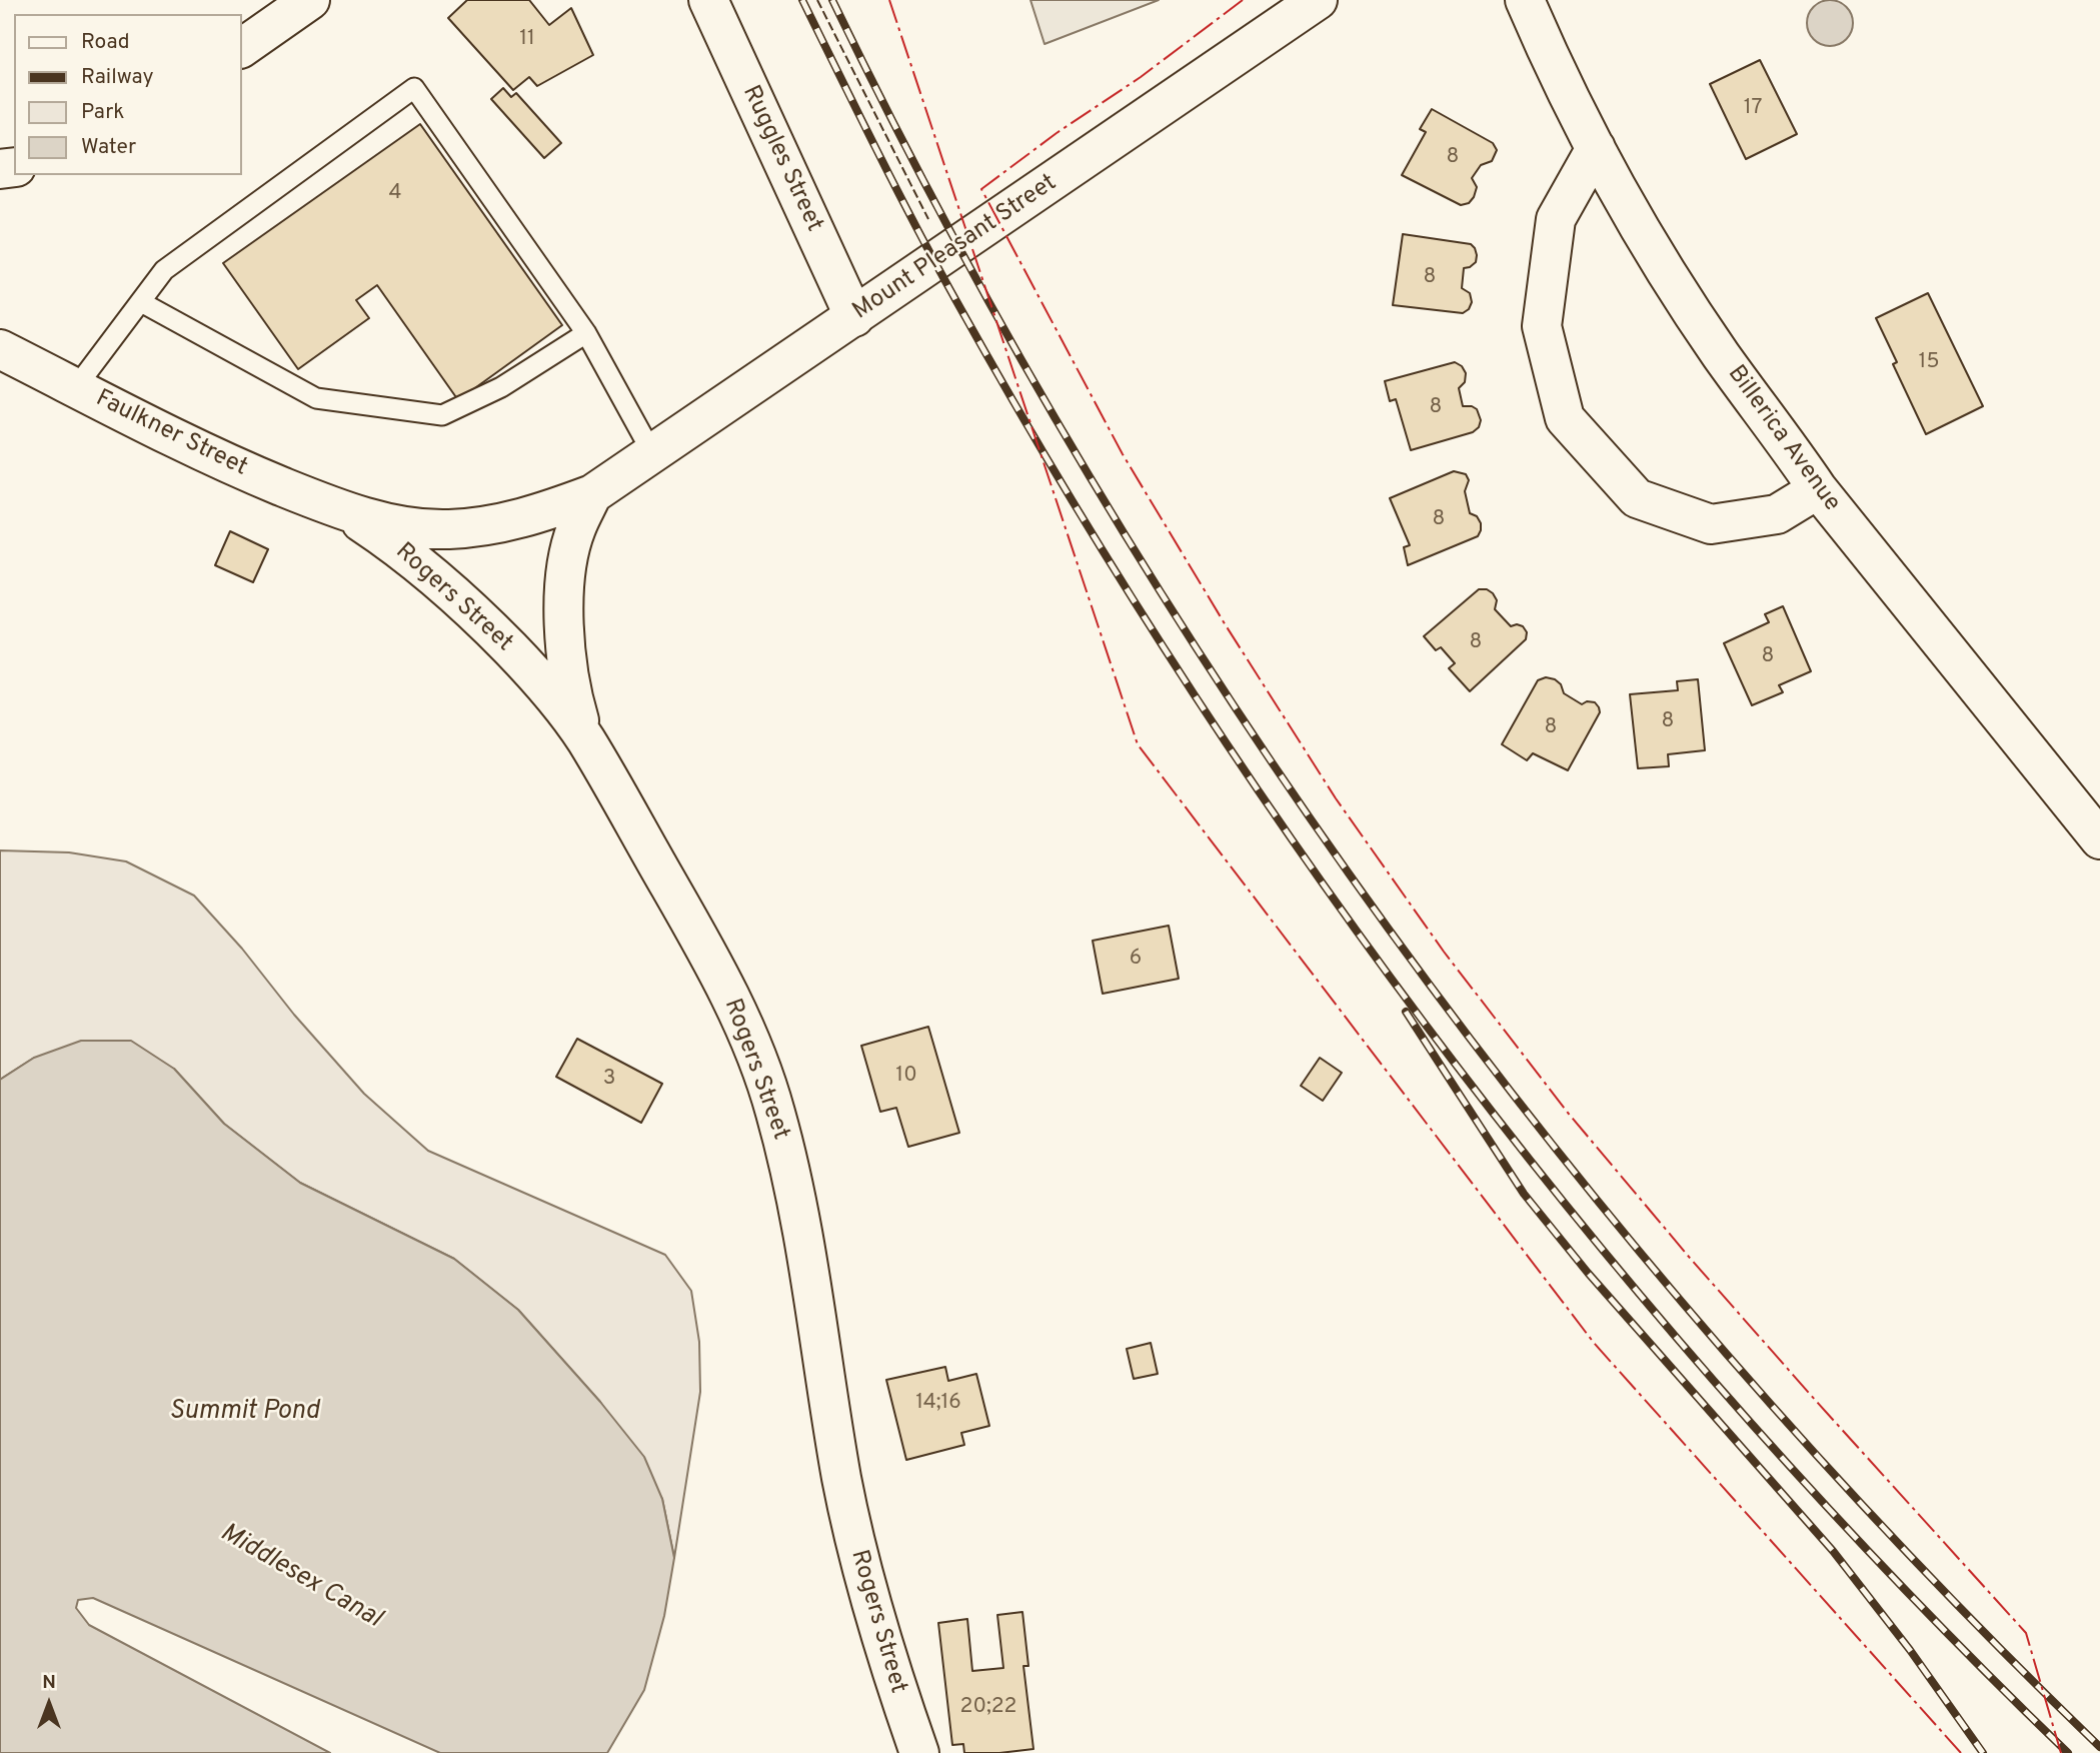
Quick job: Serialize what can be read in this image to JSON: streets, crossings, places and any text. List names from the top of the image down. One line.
{"streets":{"main road":["Ruggles Street","Mount Pleasant Street","Faulkner Street","Billerica Avenue","Rogers Street"]},"crossings":[["Ruggles Street","Mount Pleasant Street"],["Mount Pleasant Street","Faulkner Street"],["Mount Pleasant Street","Rogers Street"],["Faulkner Street","Rogers Street"]],"water":["Summit Pond","Middlesex Canal"],"house_numbers":["11","17","8","4","8","15","8","8","8","8","8","8","6","10","3","14;16","20;22"],"legend":["Road","Railway","Park","Water"],"north":"top"}
